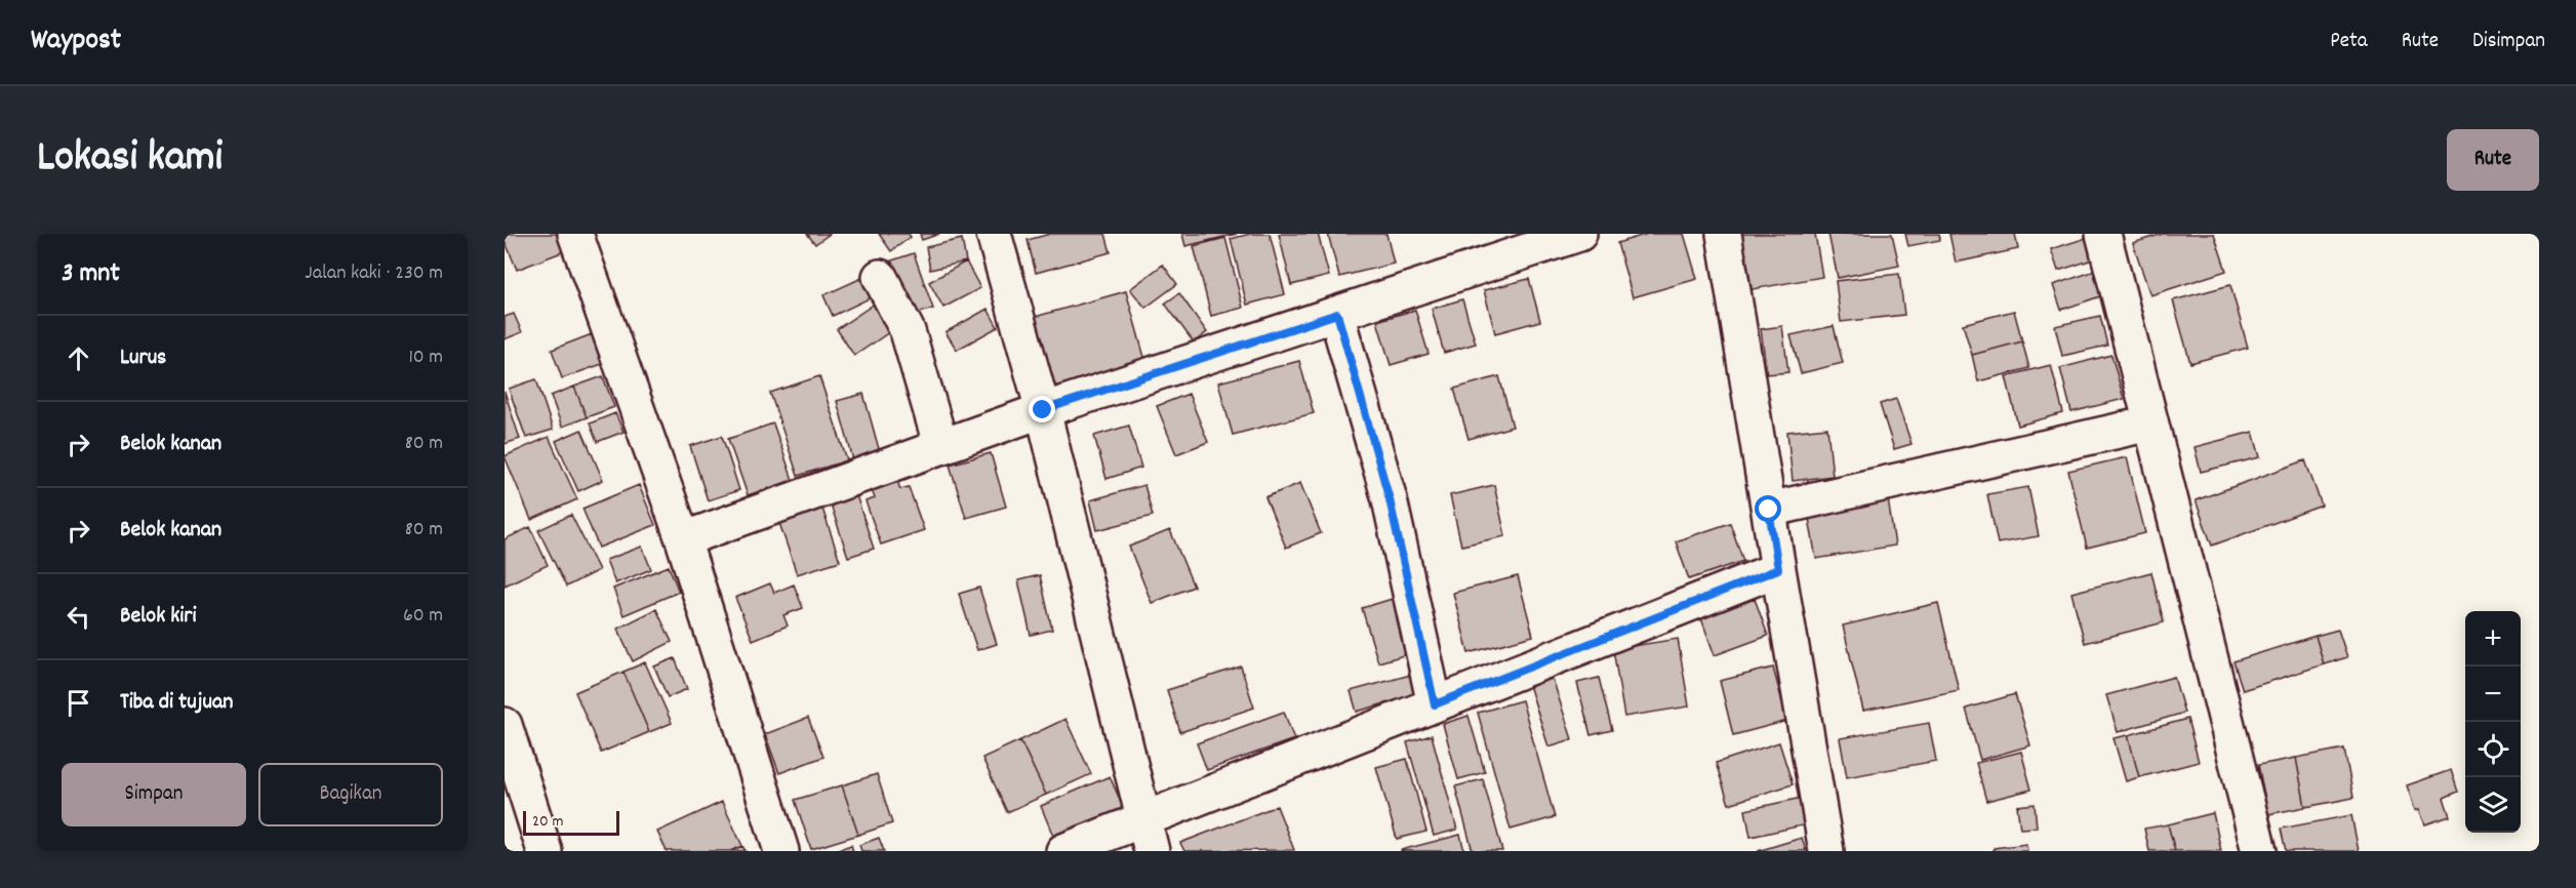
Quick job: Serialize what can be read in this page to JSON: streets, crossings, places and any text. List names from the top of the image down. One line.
{"scale_bar":"20 m","page":{"header":"Waypost","nav":["Peta","Rute","Disimpan"],"title":"Lokasi kami","buttons":["Rute",["Simpan","Bagikan"]],"heading":["3 mnt","Jalan kaki · 230 m"],"list":[["Lurus","10 m"],["Belok kanan","80 m"],["Belok kanan","80 m"],["Belok kiri","60 m"],"Tiba di tujuan"],"map_buttons":["+","−"],"scale":"20 m"}}
